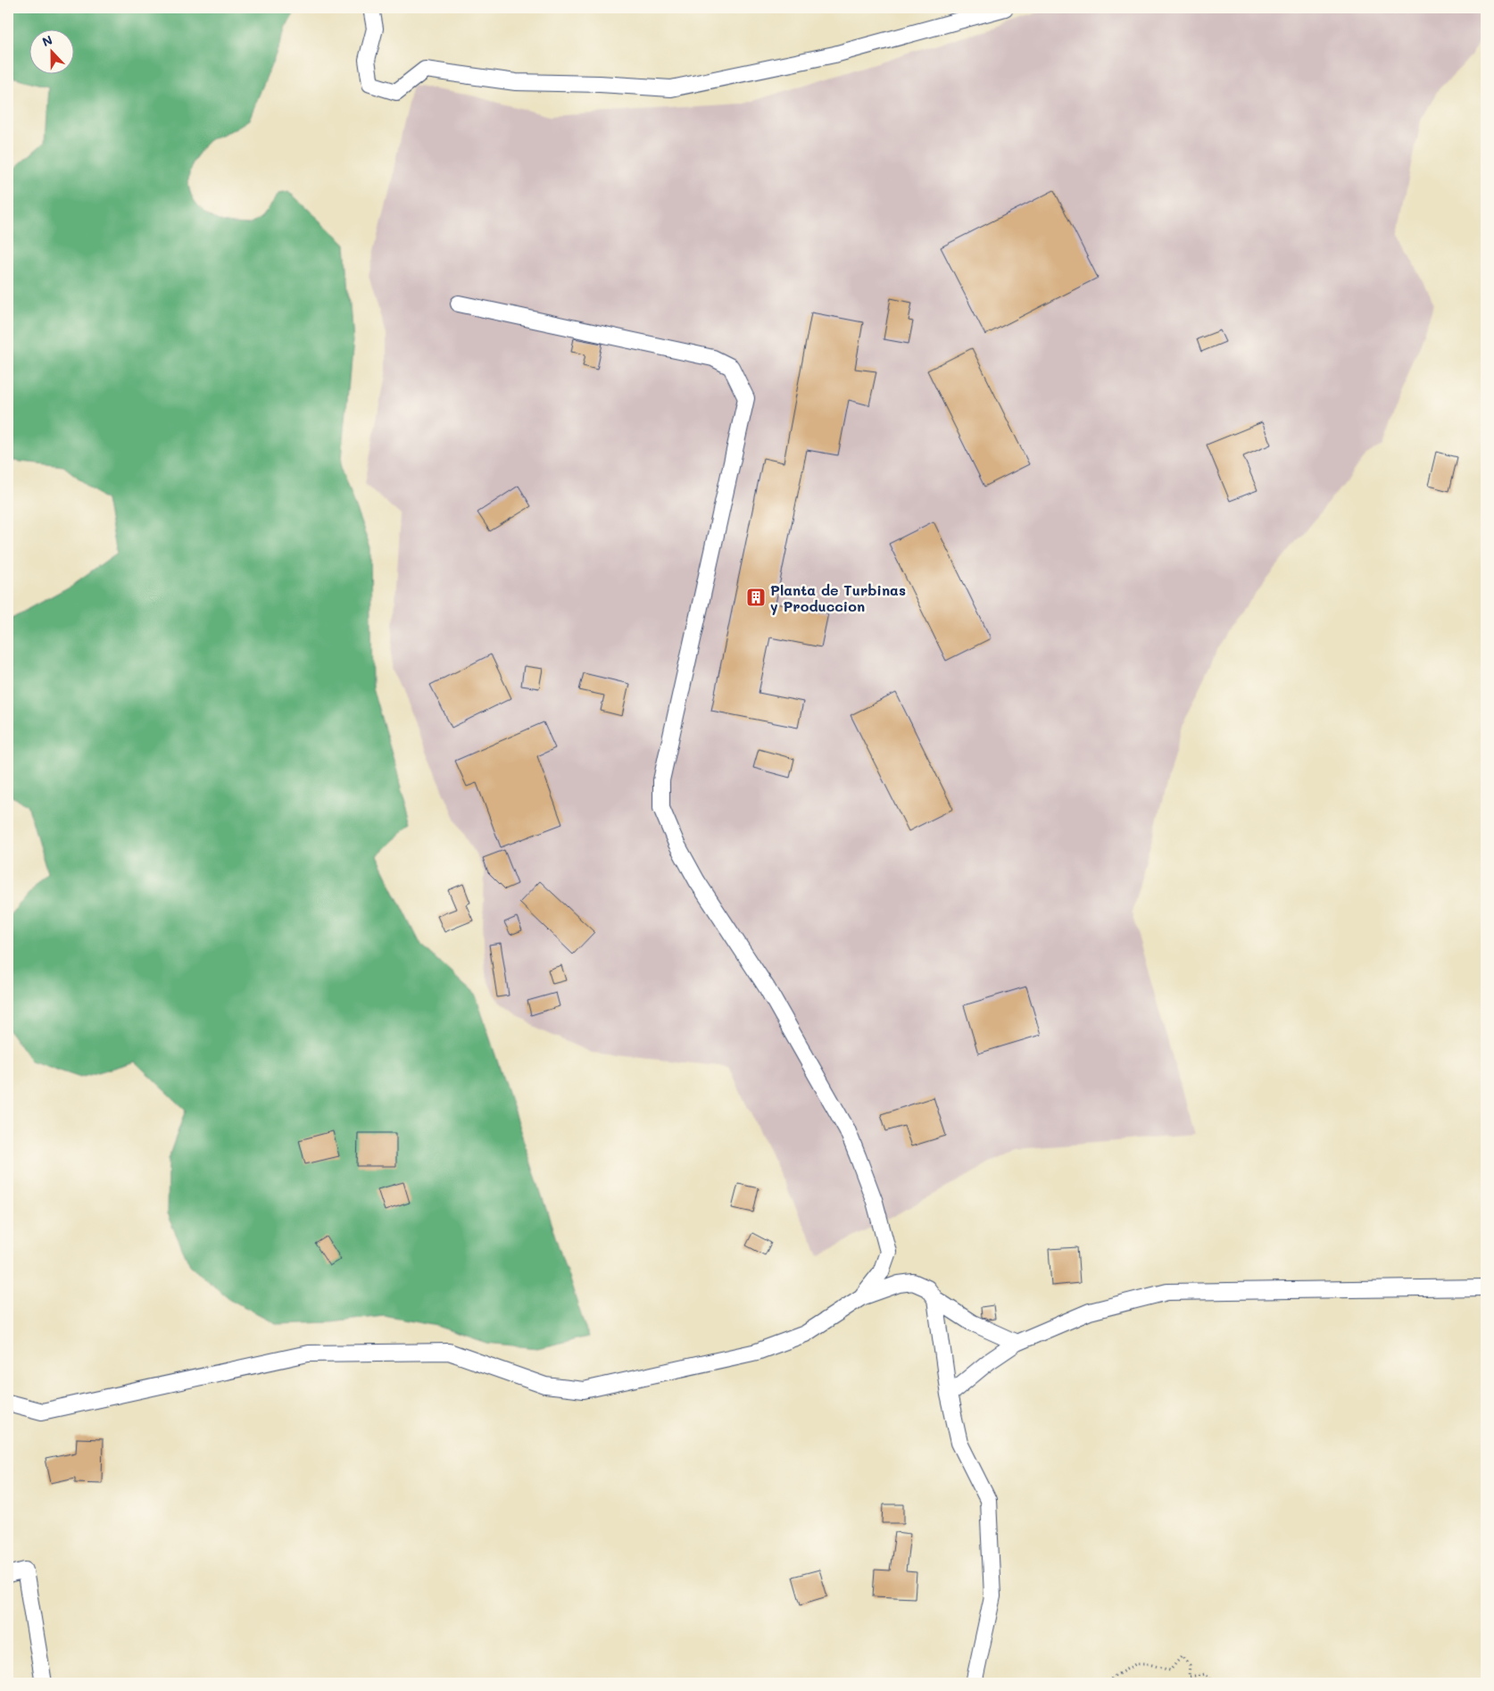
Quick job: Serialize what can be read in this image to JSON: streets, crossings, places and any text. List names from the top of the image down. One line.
{"places":{"building":["Planta de Turbinas y Produccion"]},"north":"top"}
